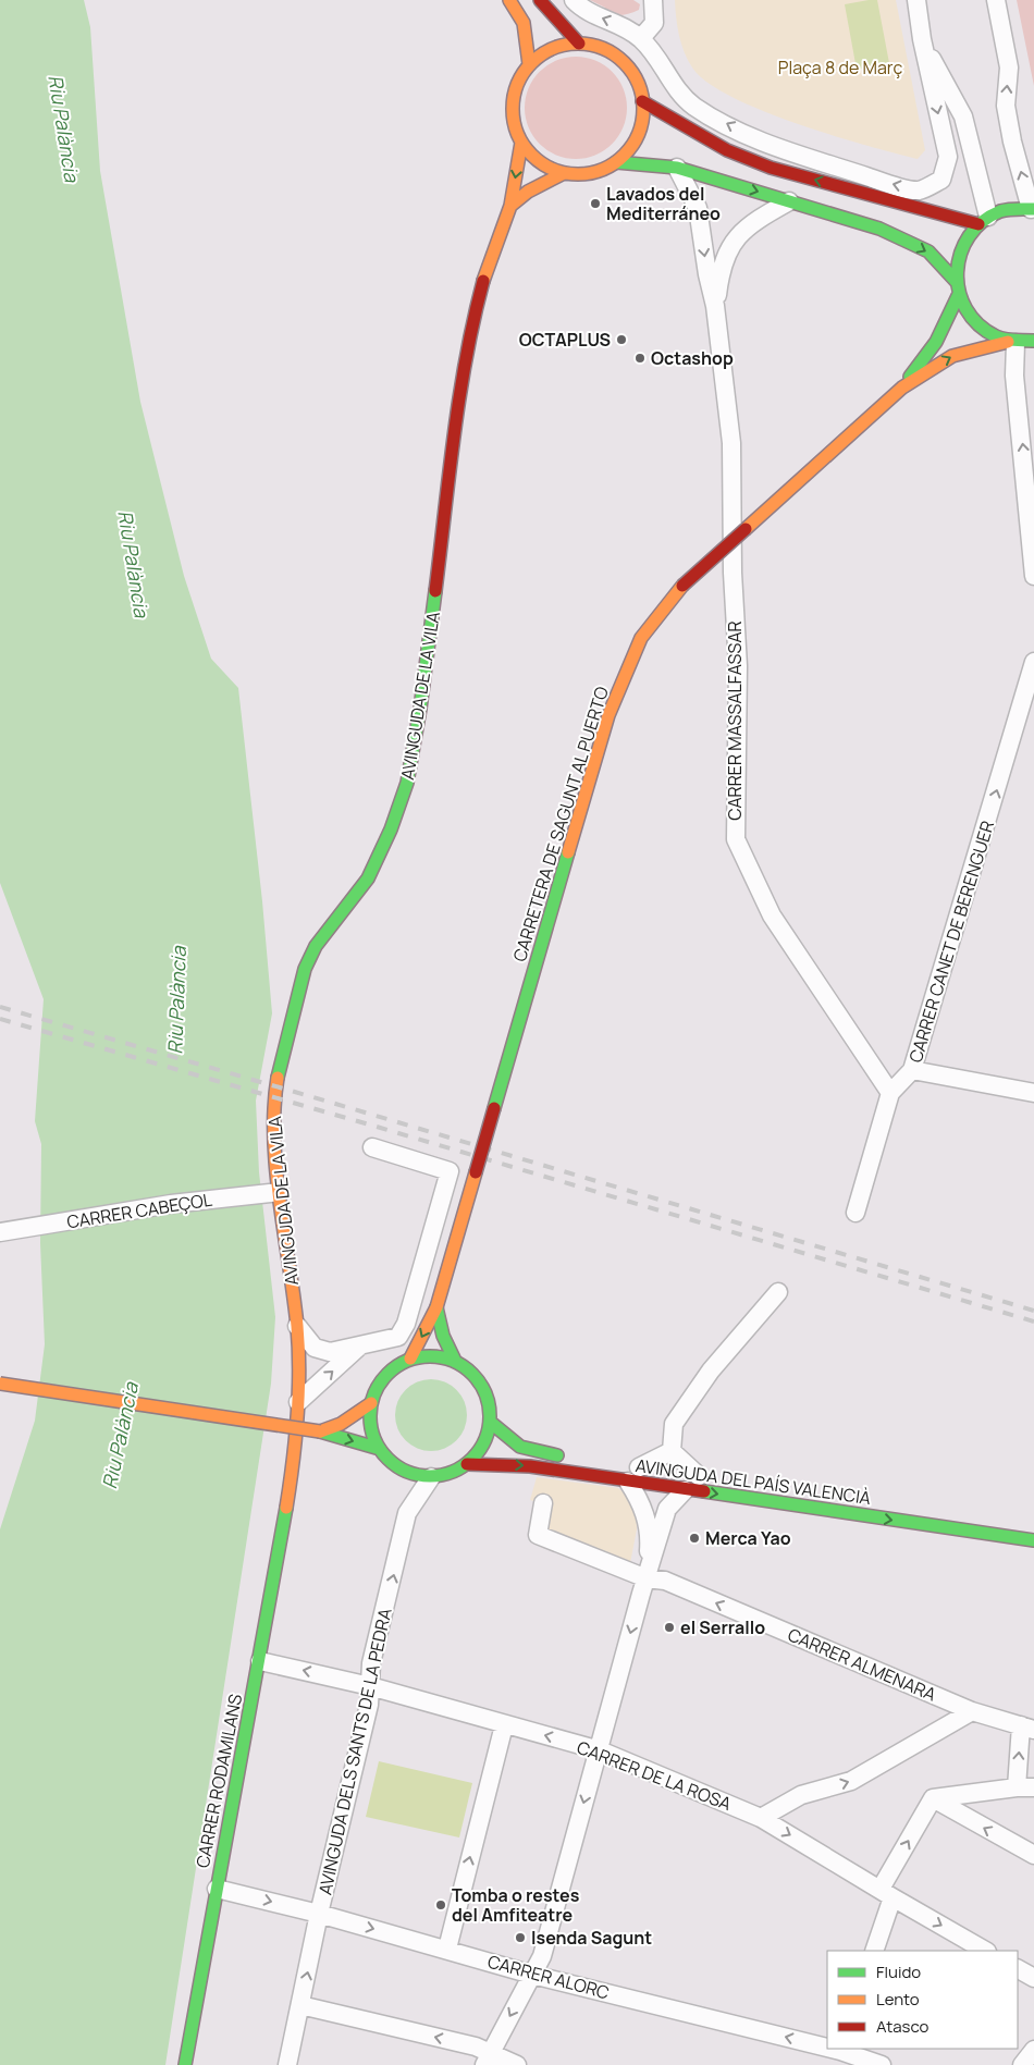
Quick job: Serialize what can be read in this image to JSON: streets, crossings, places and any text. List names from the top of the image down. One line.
{"streets":{"street":["AVINGUDA DE LA VILA","CARRER MASSALFASSAR","CARRETERA DE SAGUNT AL PUERTO","CARRER CANET DE BERENGUER","CARRER CABEÇOL","AVINGUDA DEL PAÍS VALENCIÀ","CARRER ALMENARA","AVINGUDA DELS SANTS DE LA PEDRA","CARRER DE LA ROSA","CARRER RODAMILANS","CARRER ALORC"]},"crossings":[["AVINGUDA DE LA VILA","CARRER CABEÇOL"],["AVINGUDA DE LA VILA","CARRER RODAMILANS"],["CARRER MASSALFASSAR","CARRER CANET DE BERENGUER"],["CARRETERA DE SAGUNT AL PUERTO","AVINGUDA DEL PAÍS VALENCIÀ"],["CARRETERA DE SAGUNT AL PUERTO","AVINGUDA DELS SANTS DE LA PEDRA"],["AVINGUDA DEL PAÍS VALENCIÀ","AVINGUDA DELS SANTS DE LA PEDRA"],["AVINGUDA DELS SANTS DE LA PEDRA","CARRER DE LA ROSA"],["AVINGUDA DELS SANTS DE LA PEDRA","CARRER ALORC"],["CARRER DE LA ROSA","CARRER RODAMILANS"],["CARRER RODAMILANS","CARRER ALORC"]],"one_way":["CARRER CANET DE BERENGUER","AVINGUDA DEL PAÍS VALENCIÀ","CARRER ALMENARA","AVINGUDA DELS SANTS DE LA PEDRA"],"water":["Riu Palància"],"parks":["Plaça 8 de Març"],"places":["Lavados del Mediterráneo","OCTAPLUS","Octashop","Merca Yao","el Serrallo","Tomba o restes del Amfiteatre","Isenda Sagunt"],"legend":["Fluido","Lento","Atasco"]}
